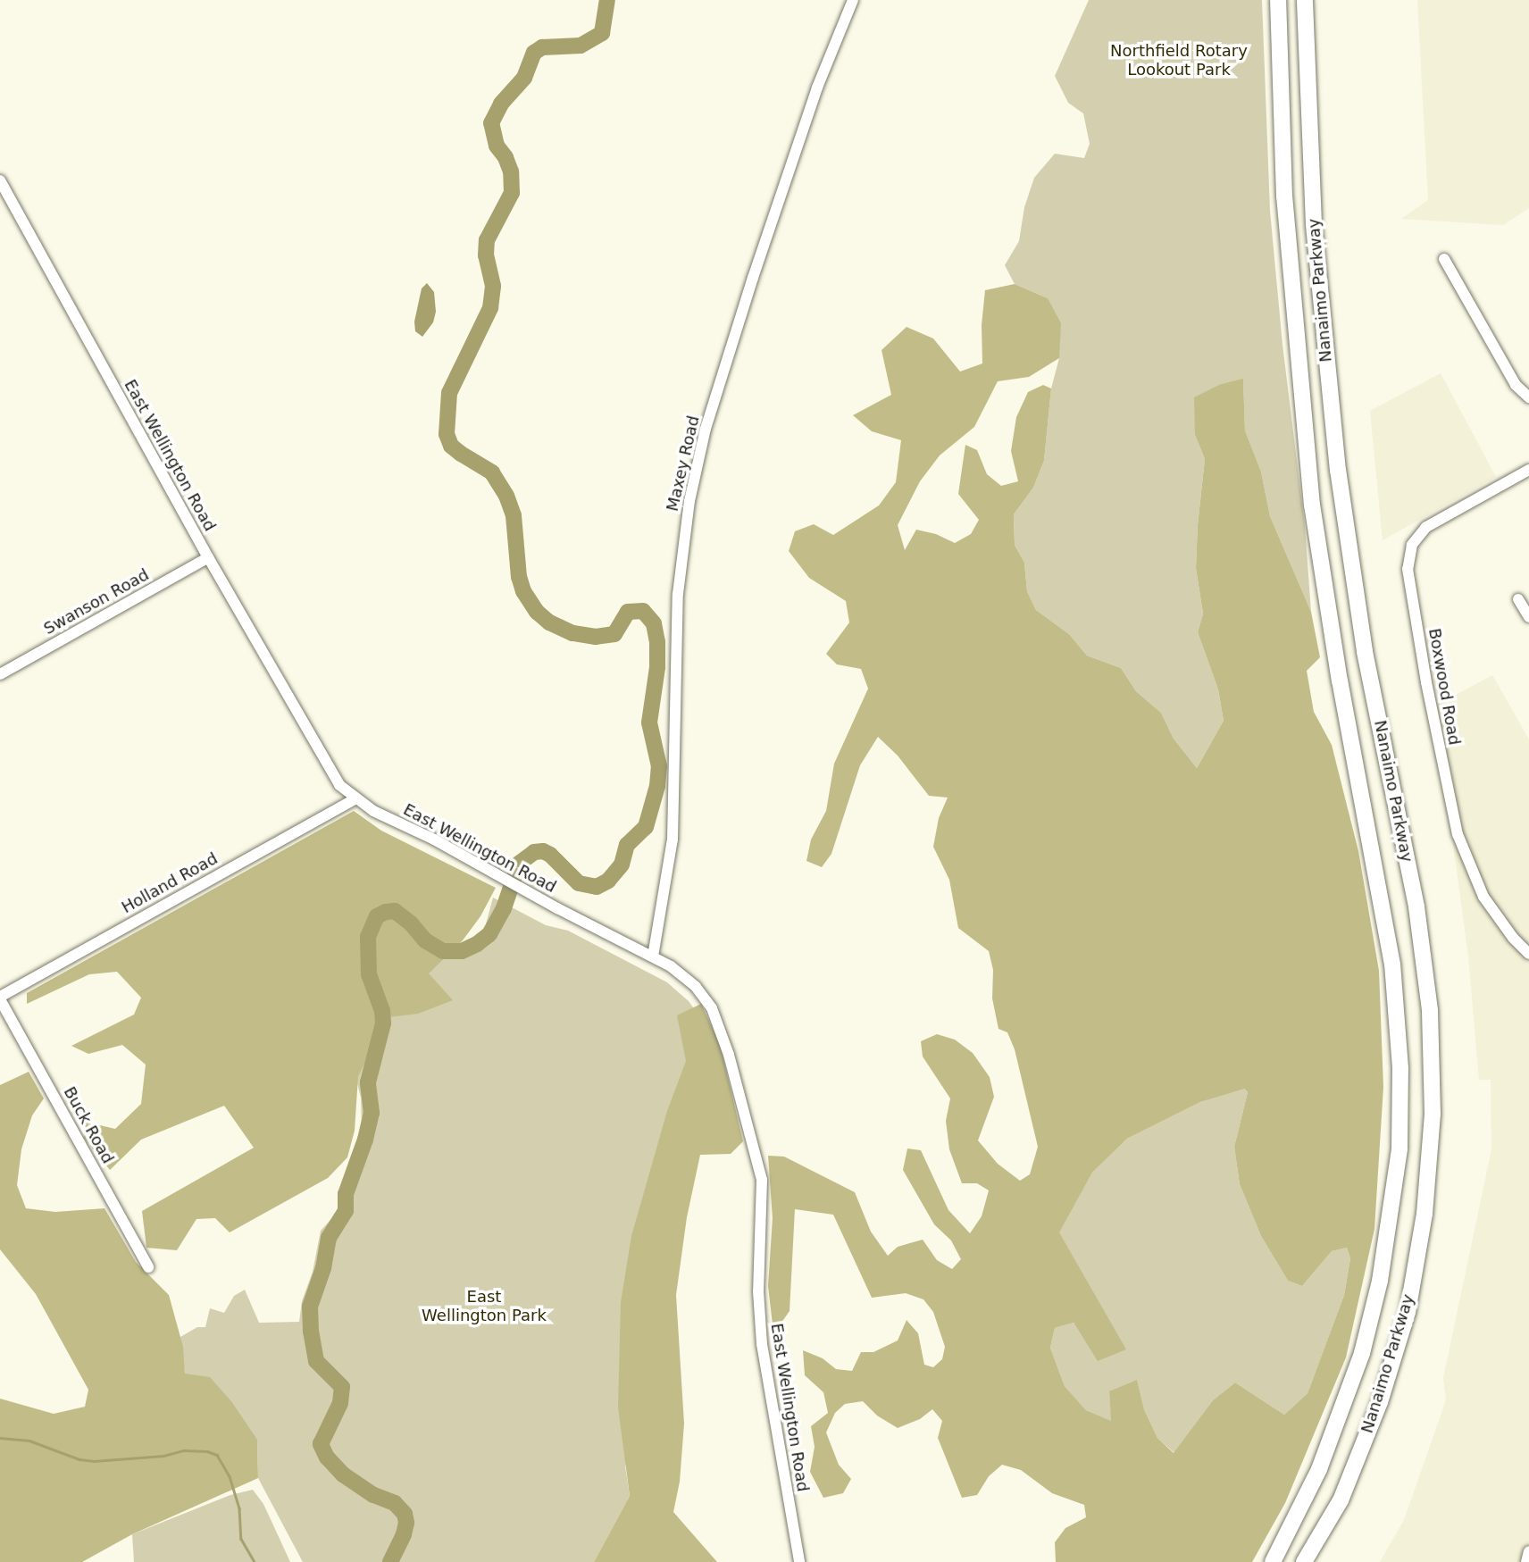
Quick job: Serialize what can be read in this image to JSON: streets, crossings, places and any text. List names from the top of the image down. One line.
{"streets":{"highway":["Nanaimo Parkway"],"street":["East Wellington Road","Maxey Road","Swanson Road","Boxwood Road","Holland Road","Buck Road"]},"crossings":[["East Wellington Road","Maxey Road"],["East Wellington Road","Swanson Road"],["East Wellington Road","Holland Road"],["Holland Road","Buck Road"]],"parks":["Northfield Rotary Lookout Park","East Wellington Park"]}
